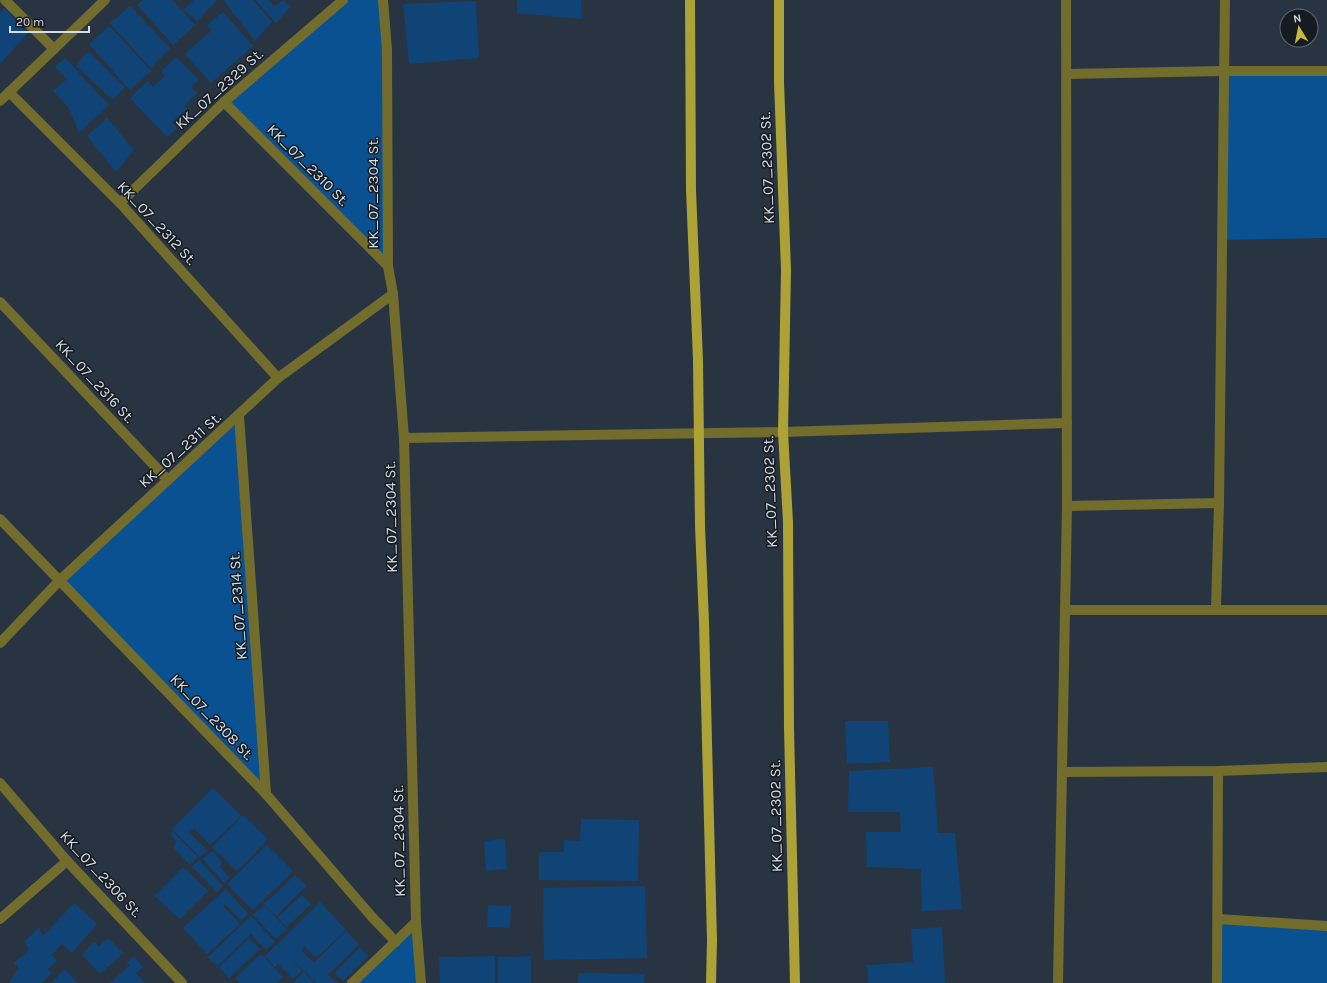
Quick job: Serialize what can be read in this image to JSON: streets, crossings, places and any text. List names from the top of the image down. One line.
{"streets":{"main road":["KK_07_2302 St."],"street":["KK_07_2329 St.","KK_07_2310 St.","KK_07_2304 St.","KK_07_2312 St.","KK_07_2316 St.","KK_07_2311 St.","KK_07_2314 St.","KK_07_2308 St.","KK_07_2306 St."]},"crossings":[["KK_07_2329 St.","KK_07_2310 St."],["KK_07_2329 St.","KK_07_2312 St."],["KK_07_2310 St.","KK_07_2304 St."],["KK_07_2304 St.","KK_07_2311 St."],["KK_07_2312 St.","KK_07_2311 St."],["KK_07_2316 St.","KK_07_2311 St."],["KK_07_2311 St.","KK_07_2314 St."],["KK_07_2311 St.","KK_07_2308 St."],["KK_07_2314 St.","KK_07_2308 St."]],"scale_bar":"20 m","north":"top"}
